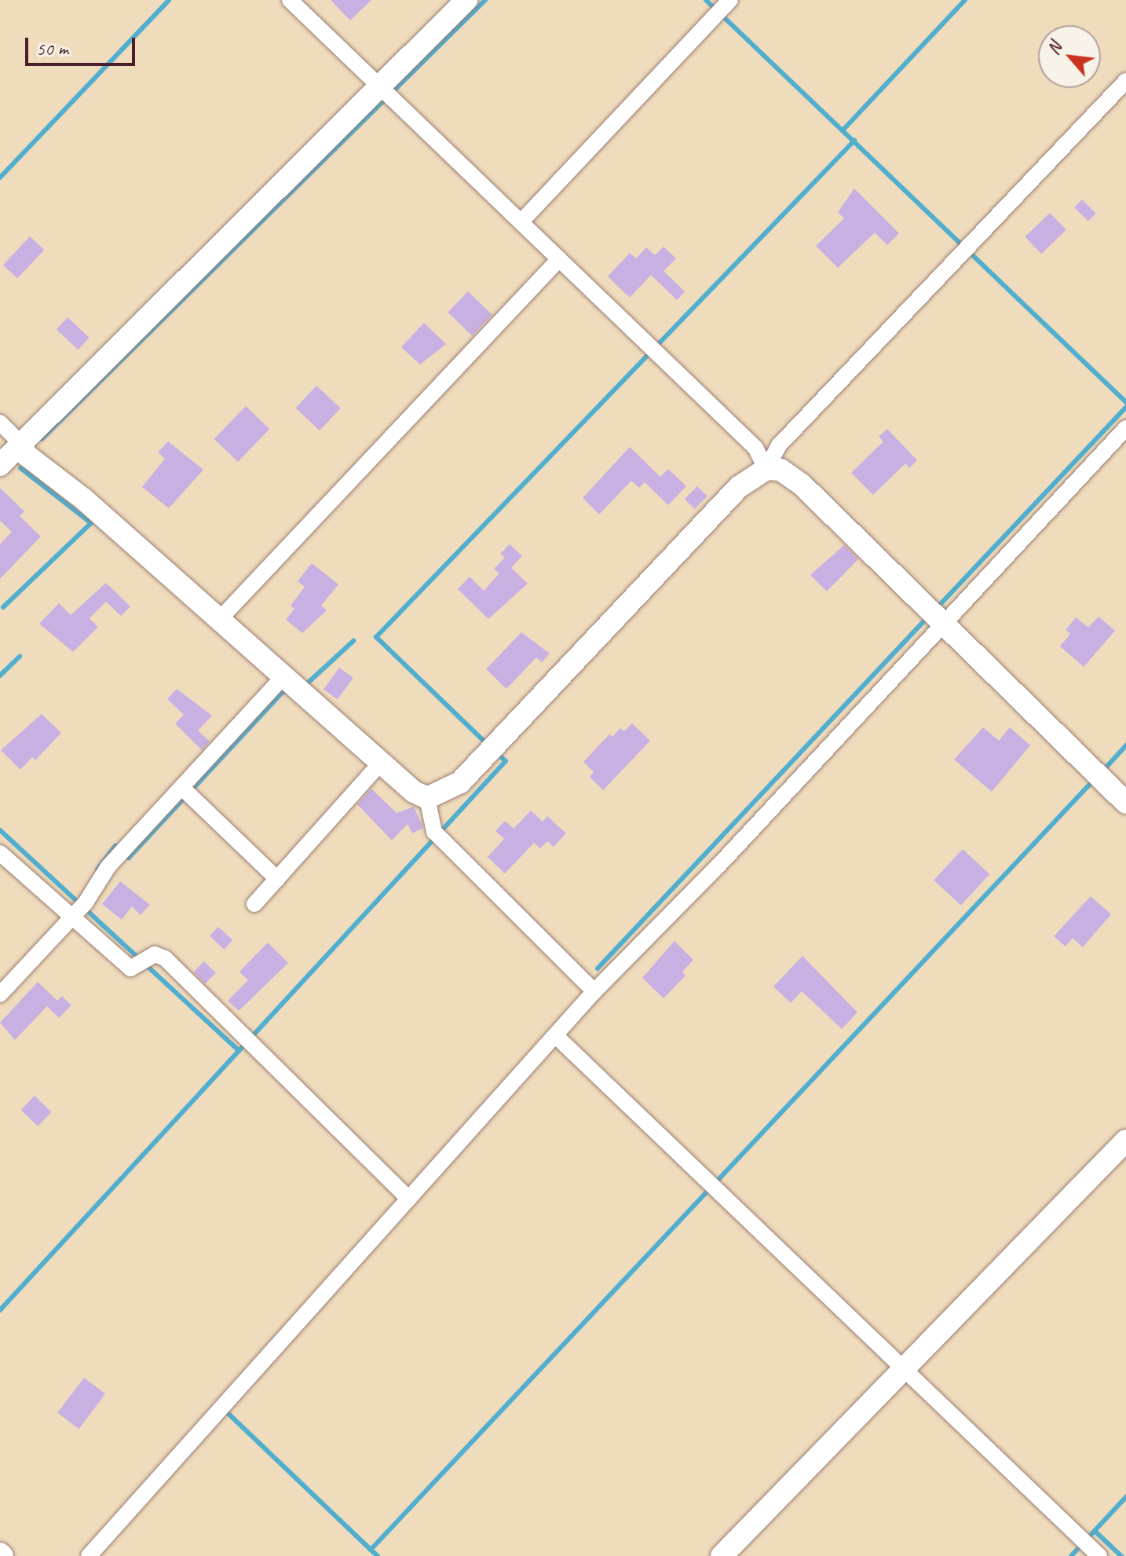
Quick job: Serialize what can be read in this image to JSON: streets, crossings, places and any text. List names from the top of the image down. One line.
{"scale_bar":"50 m","north":"top left"}
